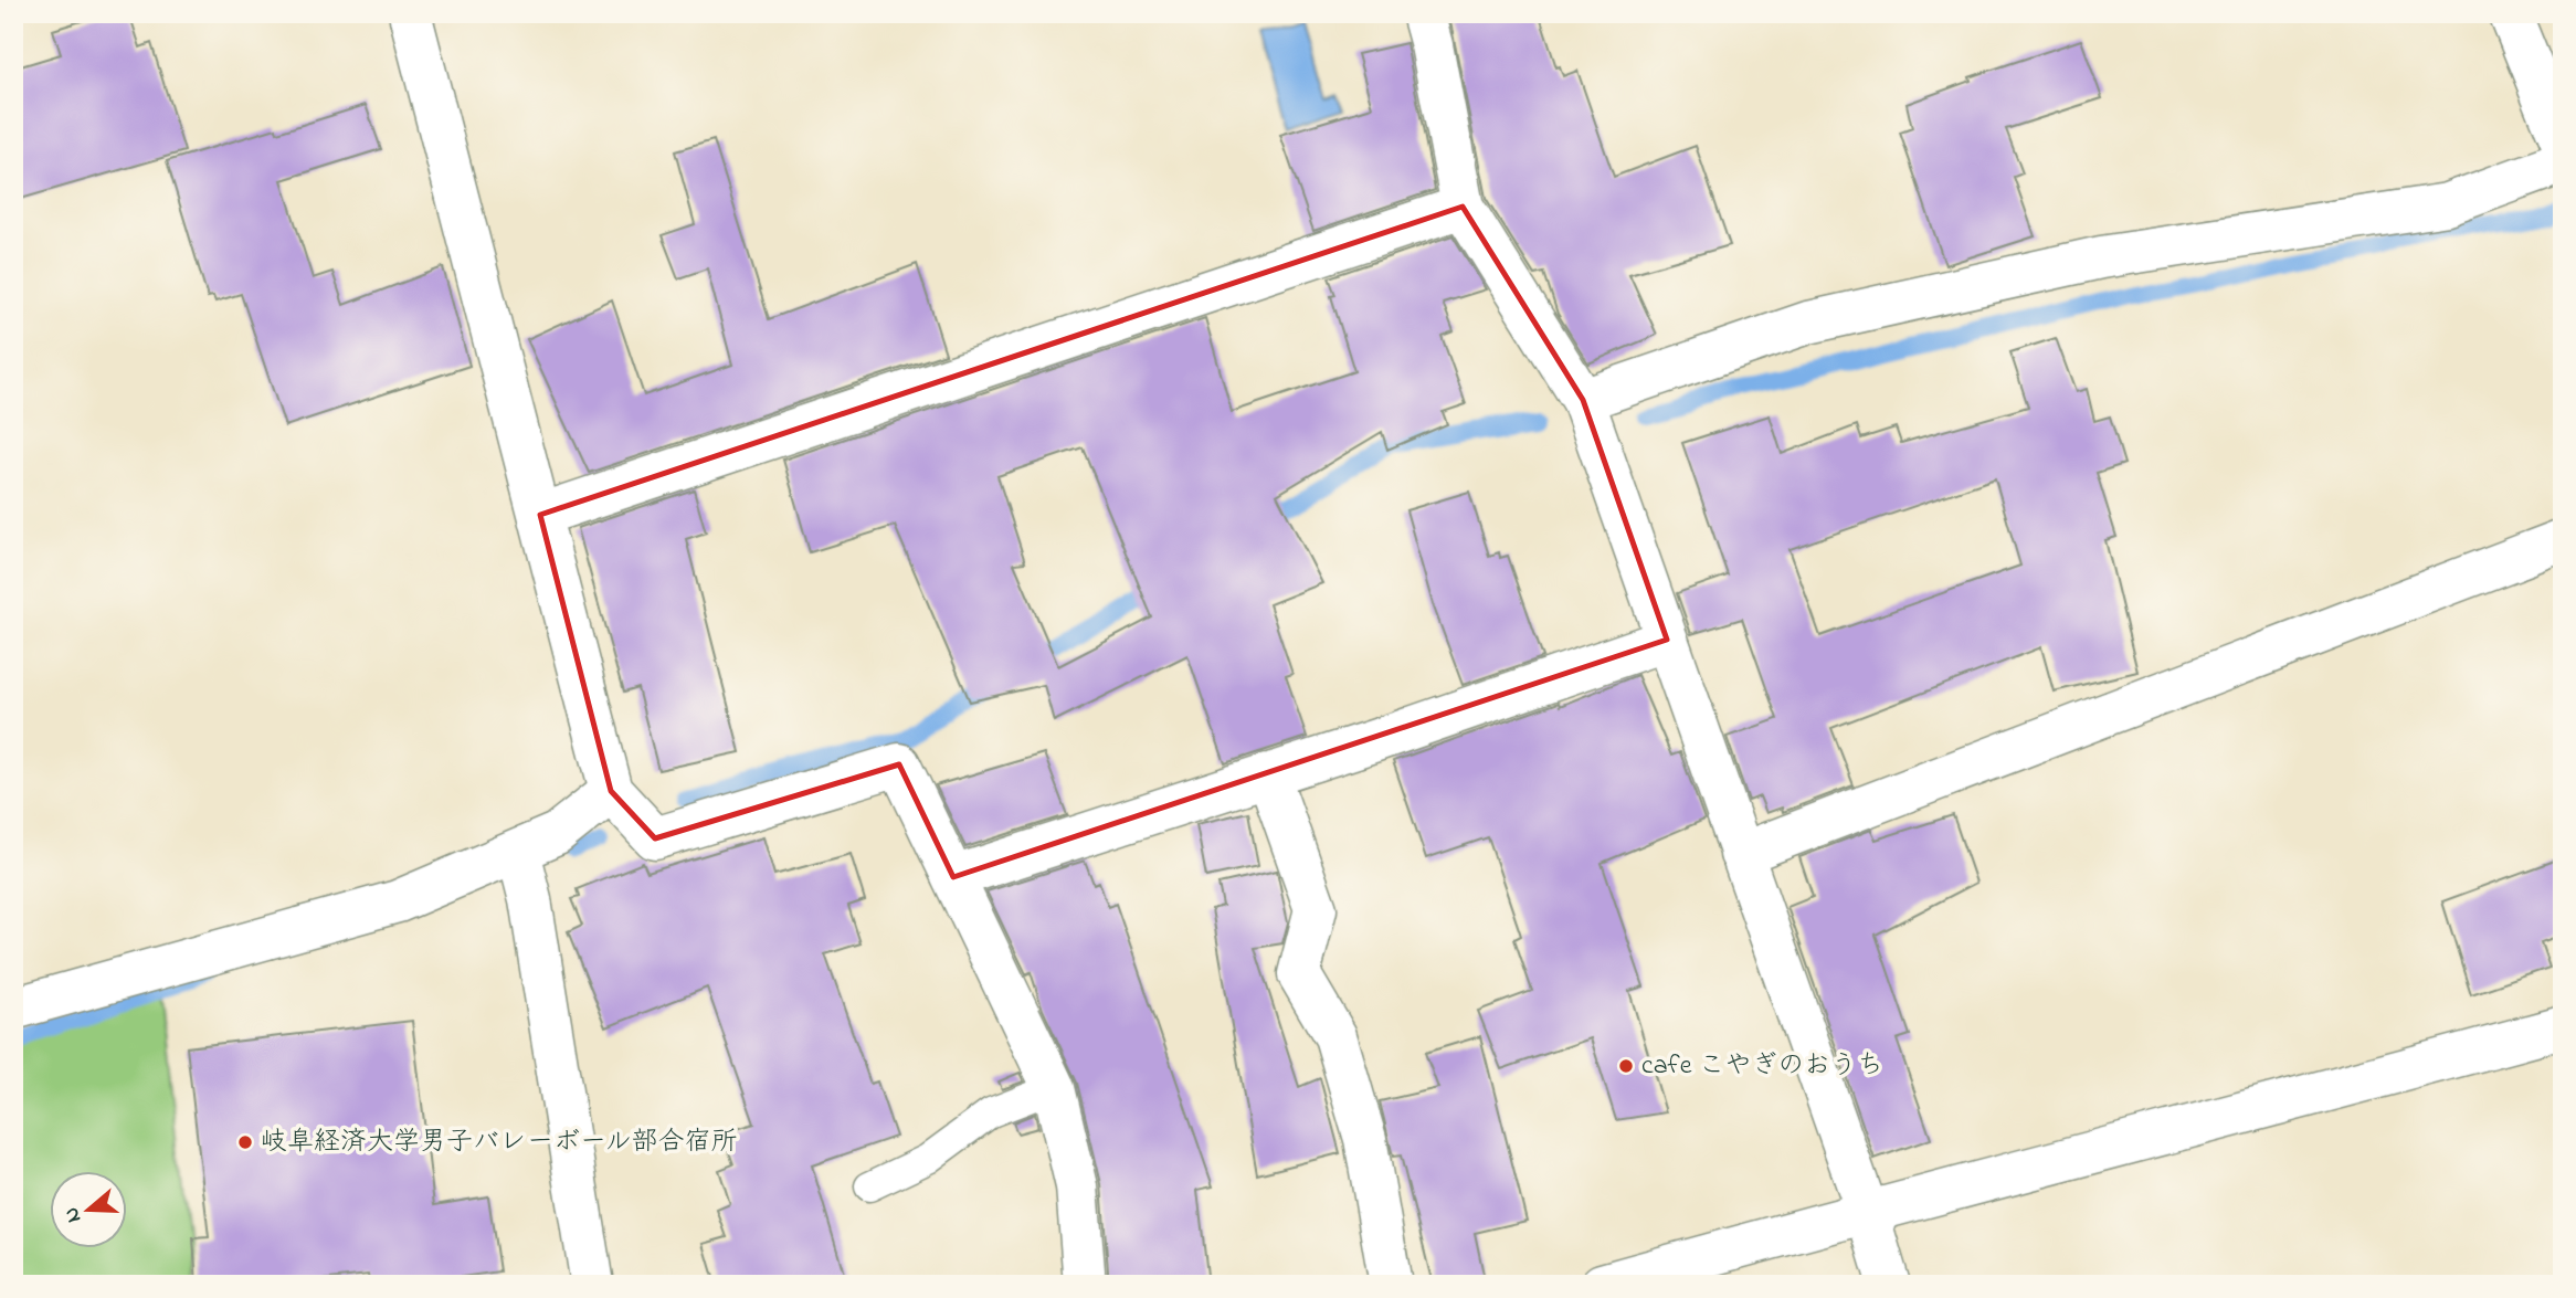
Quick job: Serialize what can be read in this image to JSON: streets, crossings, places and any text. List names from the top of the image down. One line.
{"places":["cafe こやぎのおうち","岐阜経済大学男子バレーボール部合宿所"],"north":"left"}
